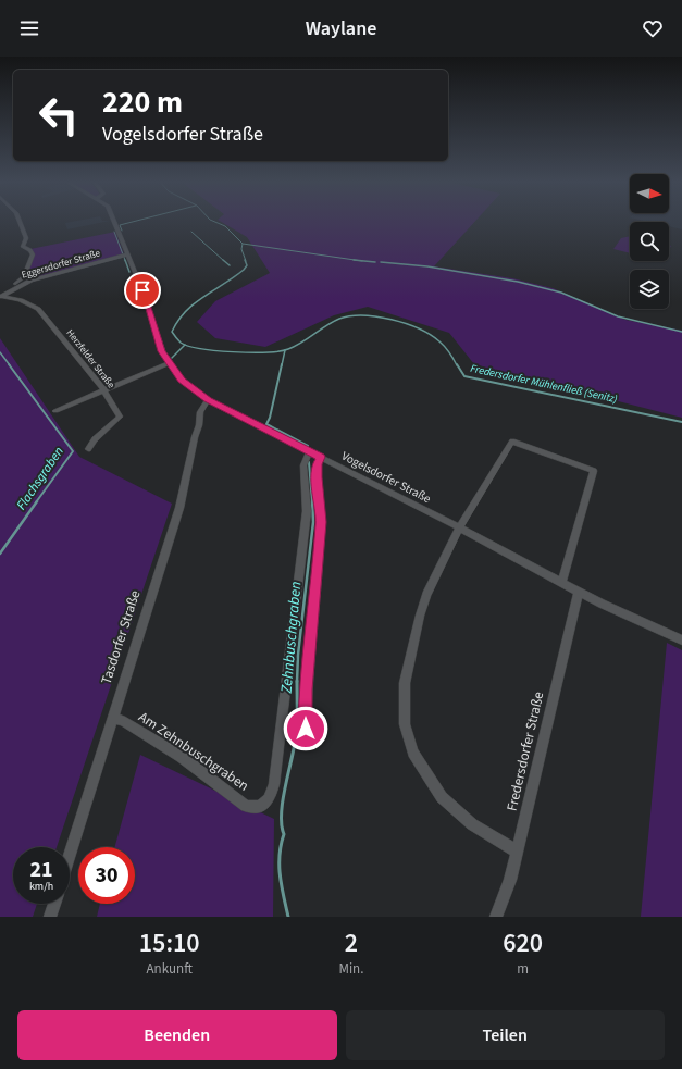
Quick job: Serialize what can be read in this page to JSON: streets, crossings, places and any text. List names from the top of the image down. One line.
{"streets":{"street":["Eggersdorfer Straße","Herzfelder Straße","Vogelsdorfer Straße","Tasdorfer Straße","Am Zehnbuschgraben","Fredersdorfer Straße"]},"crossings":[["Eggersdorfer Straße","Herzfelder Straße"],["Eggersdorfer Straße","Vogelsdorfer Straße"],["Vogelsdorfer Straße","Tasdorfer Straße"],["Vogelsdorfer Straße","Am Zehnbuschgraben"],["Vogelsdorfer Straße","Fredersdorfer Straße"],["Tasdorfer Straße","Am Zehnbuschgraben"]],"water":["Fredersdorfer Mühlenfließ (Senitz)","Flachsgraben","Zehnbuschgraben"],"north":"right","page":{"header":"Waylane","turn":["220 m","Vogelsdorfer Straße"],"speed":"21 km/h","limit":"30","eta":["15:10","Ankunft","2","Min.","620","m"],"buttons":["Beenden","Teilen"]}}
